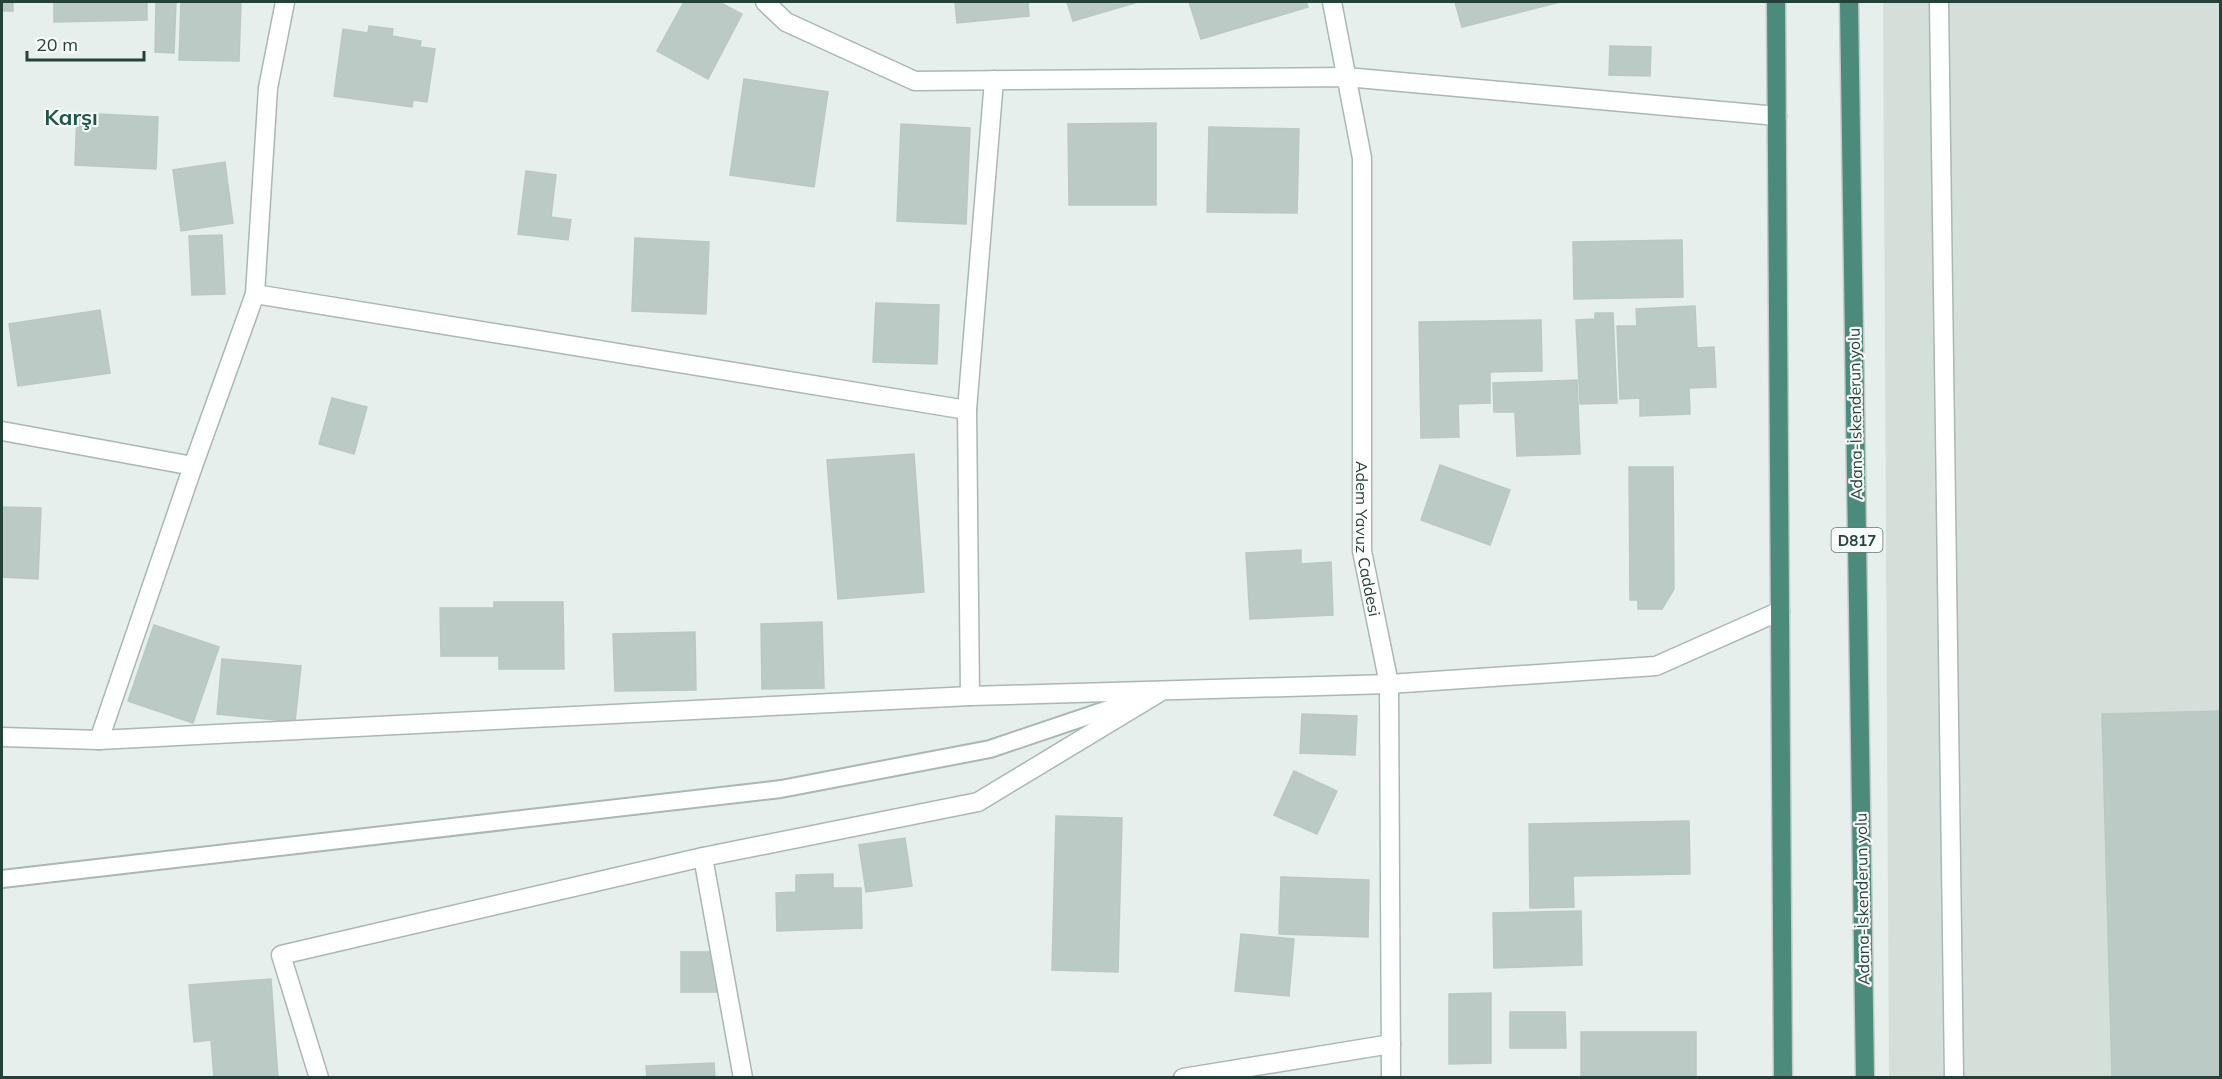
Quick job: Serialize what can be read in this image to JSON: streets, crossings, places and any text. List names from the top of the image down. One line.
{"streets":{"highway":["Adana-İskenderun yolu","D817"],"street":["Adem Yavuz Caddesi"]},"districts":["Karşı"],"scale_bar":"20 m"}
